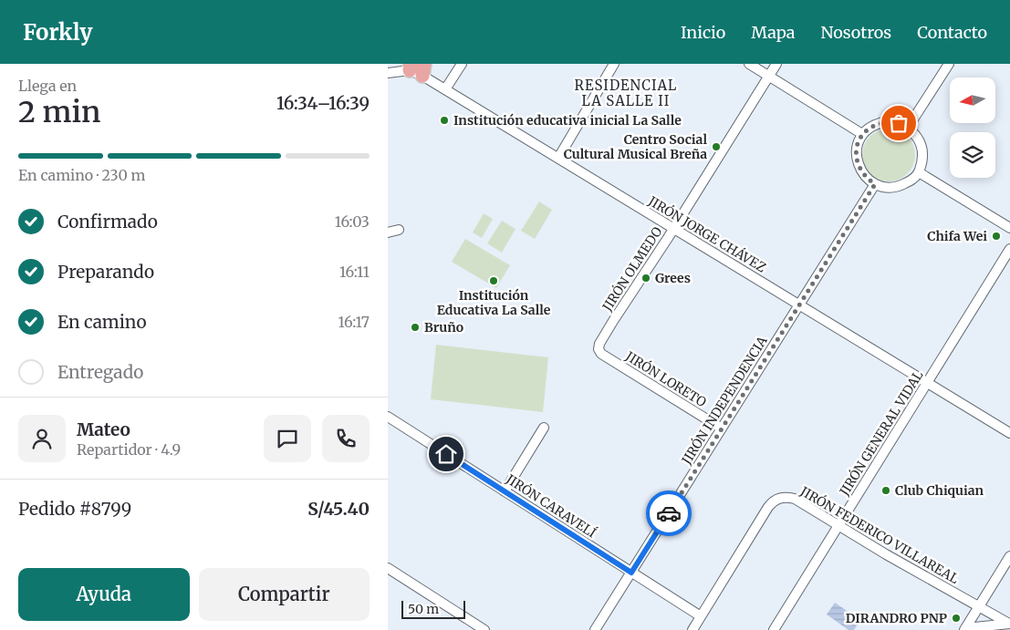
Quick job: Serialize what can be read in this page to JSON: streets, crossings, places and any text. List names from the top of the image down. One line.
{"streets":{"street":["JIRÓN JORGE CHÁVEZ","JIRÓN OLMEDO","JIRÓN LORETO","JIRÓN INDEPENDENCIA","JIRÓN GENERAL VIDAL","JIRÓN CARAVELÍ","JIRÓN FEDERICO VILLAREAL"]},"crossings":[["JIRÓN JORGE CHÁVEZ","JIRÓN OLMEDO"],["JIRÓN JORGE CHÁVEZ","JIRÓN INDEPENDENCIA"],["JIRÓN JORGE CHÁVEZ","JIRÓN GENERAL VIDAL"],["JIRÓN OLMEDO","JIRÓN LORETO"],["JIRÓN LORETO","JIRÓN INDEPENDENCIA"],["JIRÓN INDEPENDENCIA","JIRÓN CARAVELÍ"],["JIRÓN GENERAL VIDAL","JIRÓN FEDERICO VILLAREAL"],["JIRÓN CARAVELÍ","JIRÓN FEDERICO VILLAREAL"]],"districts":["RESIDENCIAL LA SALLE II"],"places":["Institución educativa inicial La Salle","Centro Social Cultural Musical Breña","Chifa Wei","Grees","Institución Educativa La Salle","Bruño","Club Chiquian","DIRANDRO PNP"],"scale_bar":"50 m","north":"left","page":{"header":"Forkly","nav":["Inicio","Mapa","Nosotros","Contacto"],"heading":["2 min","Llega en","16:34–16:39"],"panel":["Mateo","Repartidor · 4.9","Pedido #8799","S/45.40"],"bar":"En camino · 230 m","list":[["Confirmado","16:03"],["Preparando","16:11"],["En camino","16:17"],"Entregado"],"buttons":["Ayuda","Compartir"],"scale":"50 m"}}
